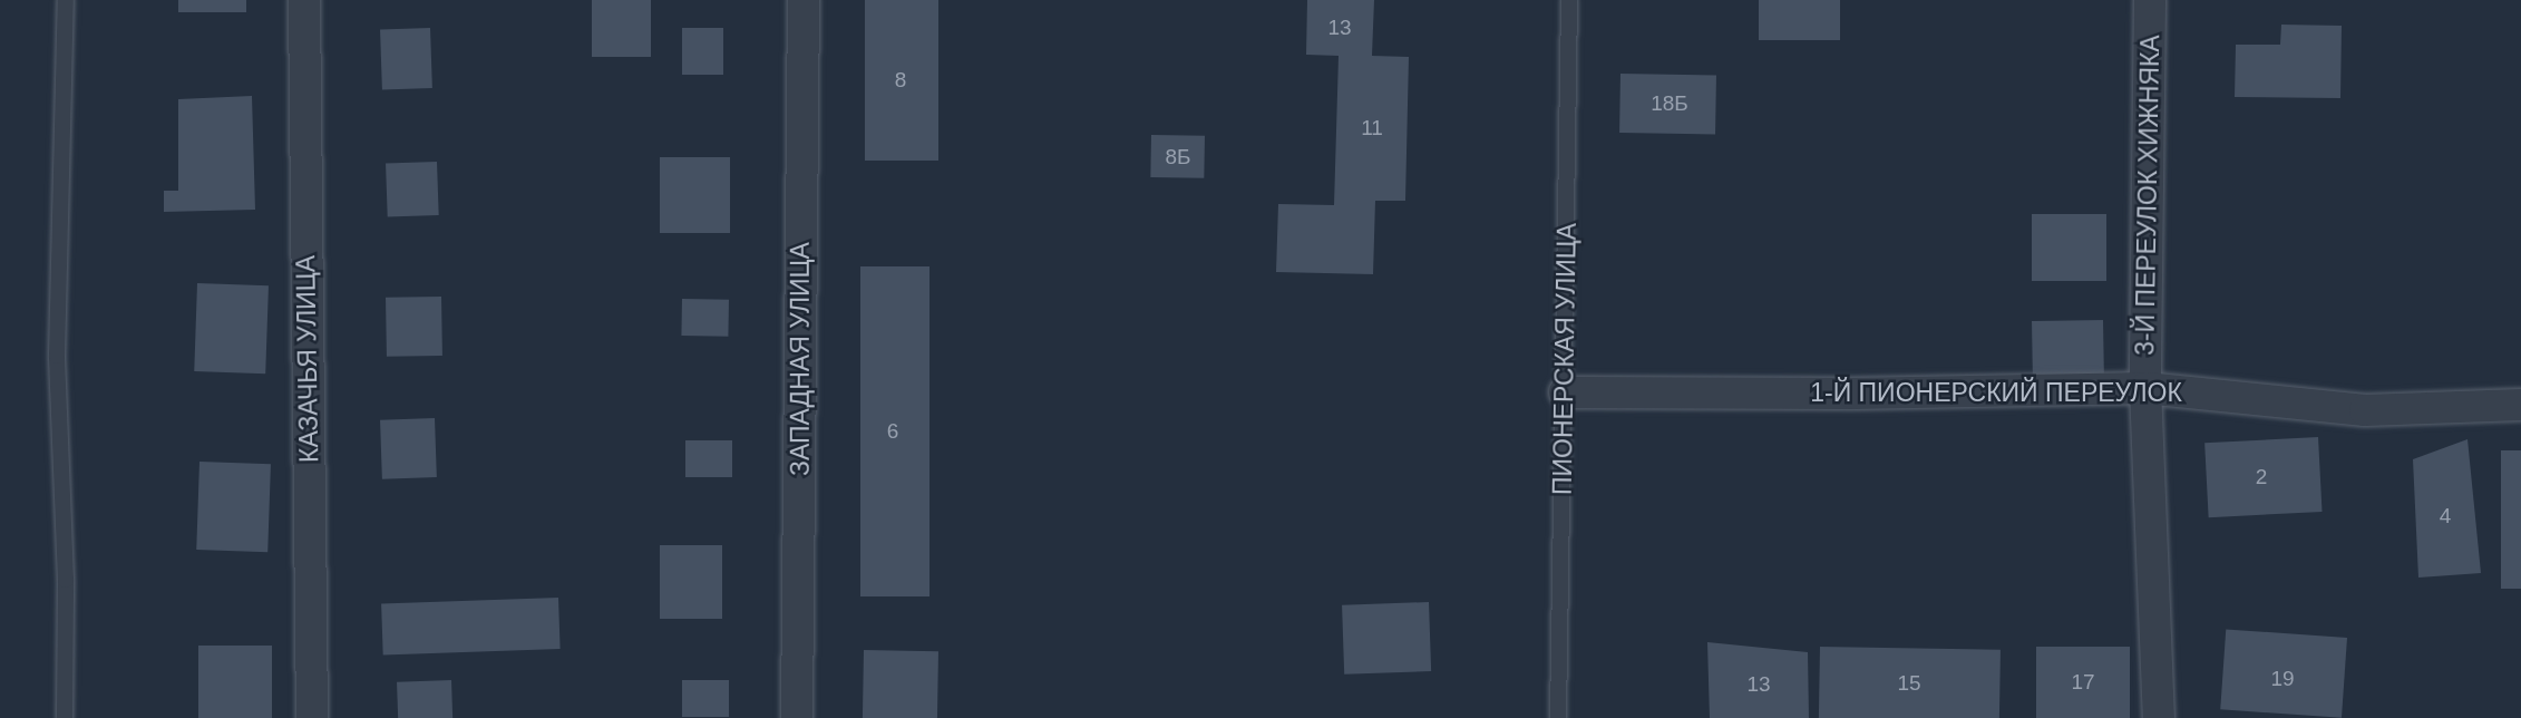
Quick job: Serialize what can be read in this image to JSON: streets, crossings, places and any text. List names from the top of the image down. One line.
{"streets":{"street":["3-Й ПЕРЕУЛОК ХИЖНЯКА","КАЗАЧЬЯ УЛИЦА","ЗАПАДНАЯ УЛИЦА","1-Й ПИОНЕРСКИЙ ПЕРЕУЛОК"],"lane":["ПИОНЕРСКАЯ УЛИЦА"]},"crossings":[["3-Й ПЕРЕУЛОК ХИЖНЯКА","1-Й ПИОНЕРСКИЙ ПЕРЕУЛОК"],["ПИОНЕРСКАЯ УЛИЦА","1-Й ПИОНЕРСКИЙ ПЕРЕУЛОК"]],"house_numbers":["13","8","18Б","11","8Б","6","2","4","19","17","15","13"]}
